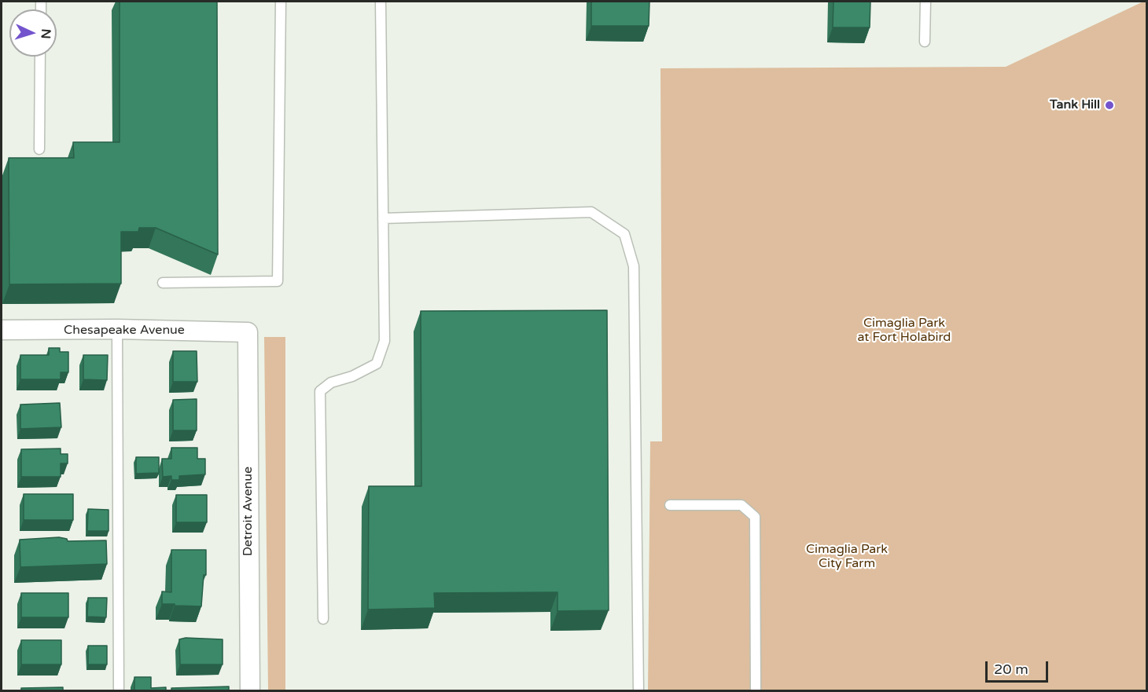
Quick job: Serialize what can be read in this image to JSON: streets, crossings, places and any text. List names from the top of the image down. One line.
{"streets":{"street":["Chesapeake Avenue","Detroit Avenue"]},"crossings":[["Chesapeake Avenue","Detroit Avenue"]],"parks":["Cimaglia Park at Fort Holabird","Cimaglia Park City Farm"],"places":["Tank Hill"],"scale_bar":"20 m","north":"right"}
